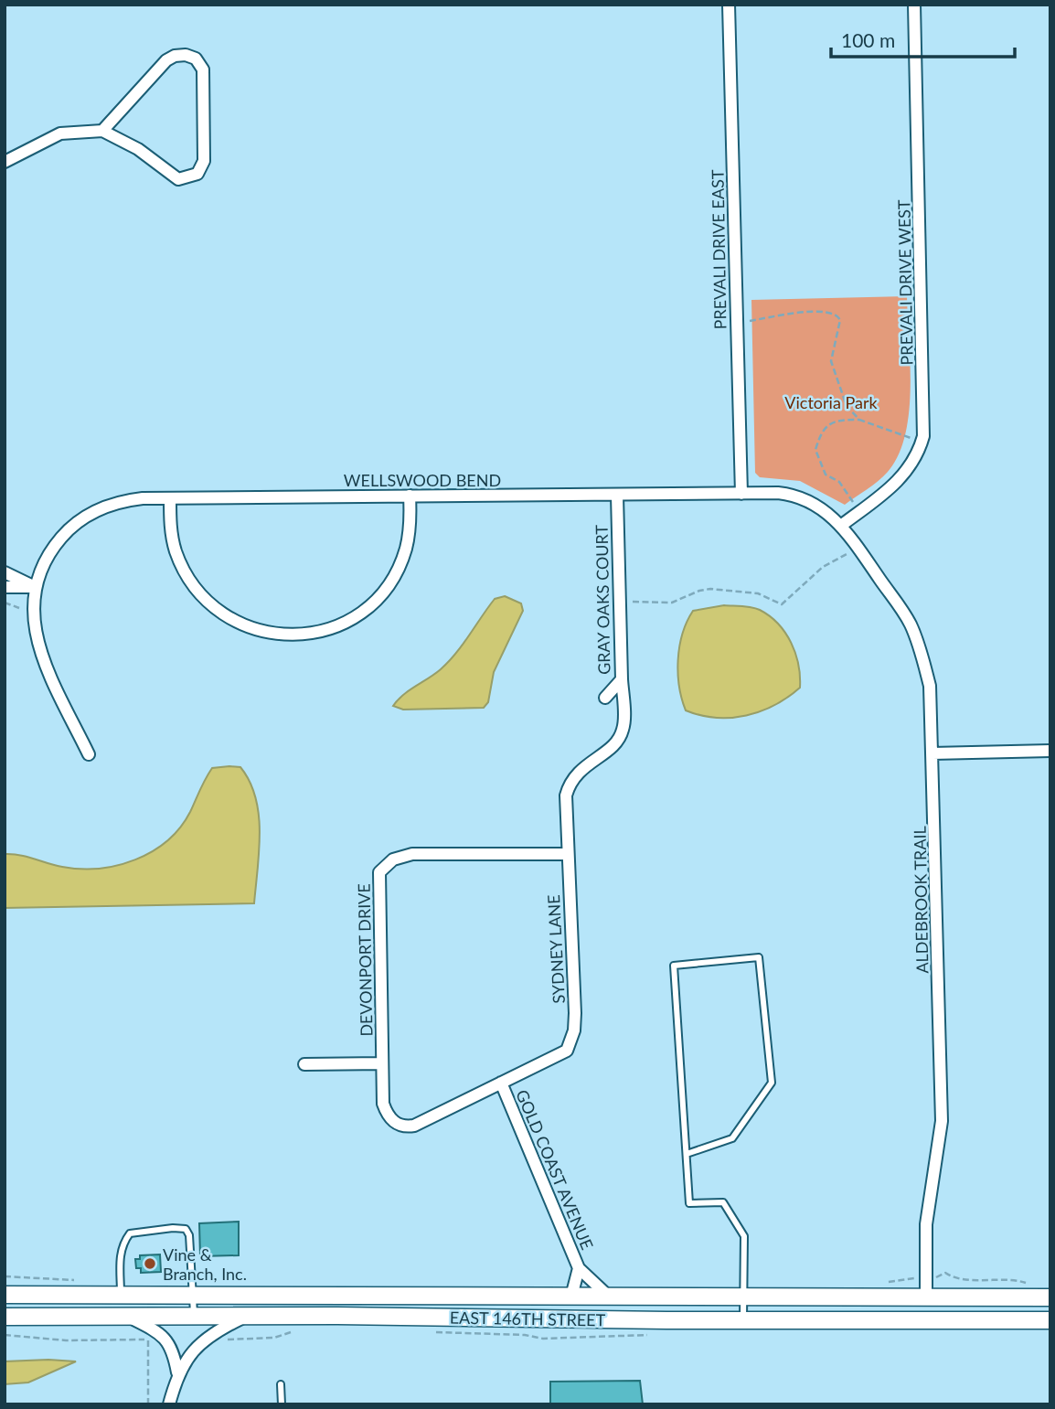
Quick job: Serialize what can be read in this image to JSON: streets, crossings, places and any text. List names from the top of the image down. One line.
{"streets":{"main road":["EAST 146TH STREET"],"street":["PREVALI DRIVE EAST","PREVALI DRIVE WEST","WELLSWOOD BEND","GRAY OAKS COURT","ALDEBROOK TRAIL","SYDNEY LANE","DEVONPORT DRIVE","GOLD COAST AVENUE"]},"crossings":[["PREVALI DRIVE EAST","WELLSWOOD BEND"],["PREVALI DRIVE WEST","WELLSWOOD BEND"],["PREVALI DRIVE WEST","ALDEBROOK TRAIL"],["WELLSWOOD BEND","GRAY OAKS COURT"],["WELLSWOOD BEND","ALDEBROOK TRAIL"],["GRAY OAKS COURT","SYDNEY LANE"],["ALDEBROOK TRAIL","EAST 146TH STREET"],["SYDNEY LANE","DEVONPORT DRIVE"],["SYDNEY LANE","GOLD COAST AVENUE"],["GOLD COAST AVENUE","EAST 146TH STREET"]],"parks":["Victoria Park"],"places":["Vine & Branch, Inc."],"scale_bar":"100 m"}
